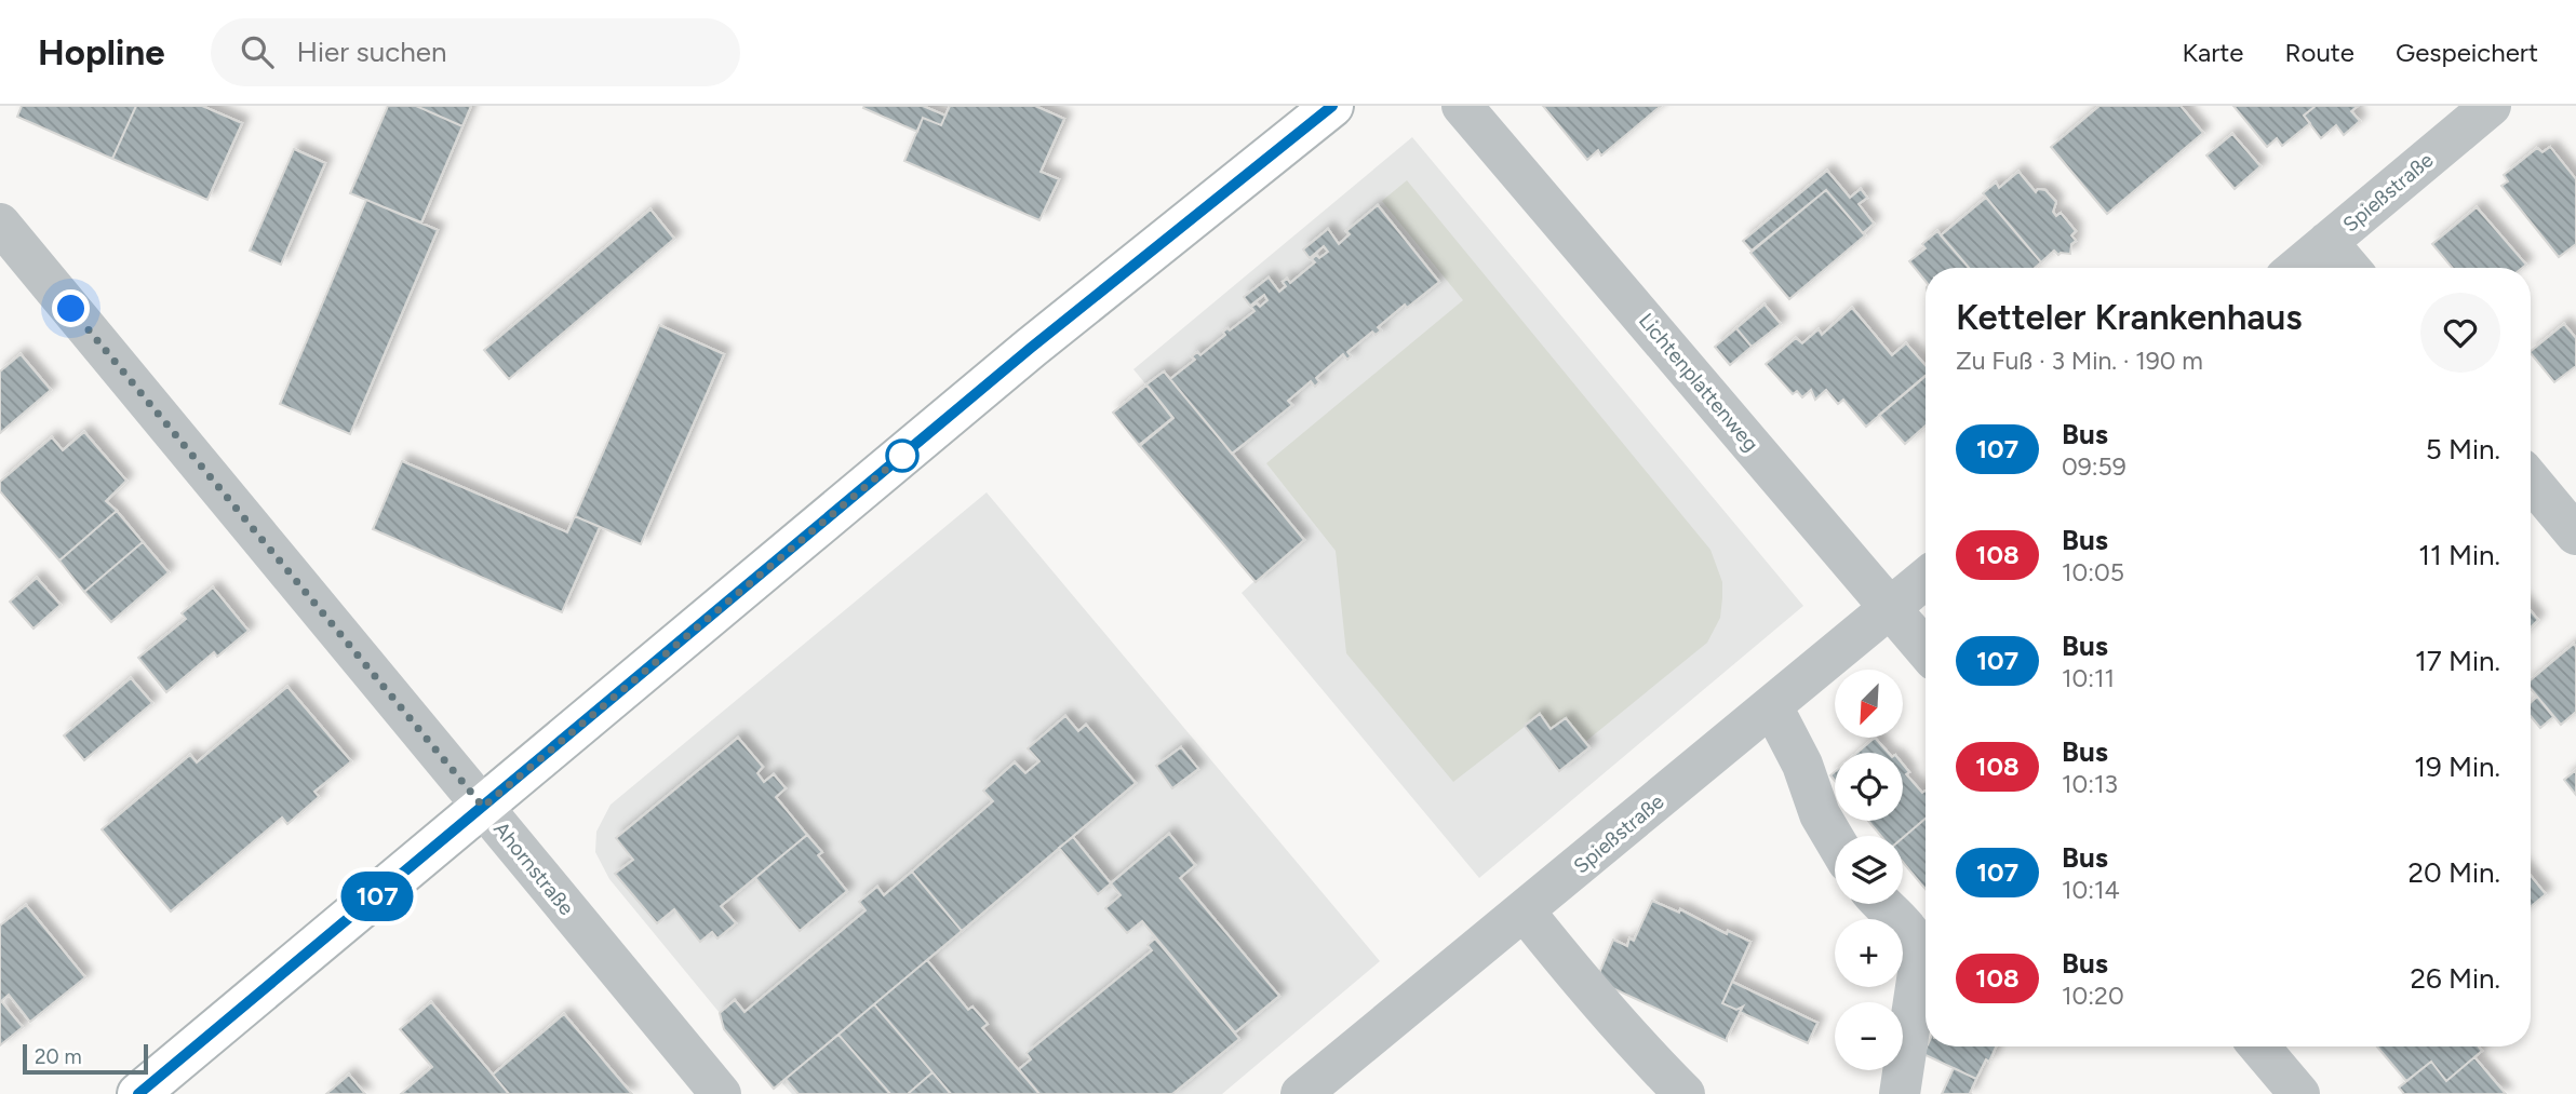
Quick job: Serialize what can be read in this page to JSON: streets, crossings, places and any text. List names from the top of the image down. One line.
{"streets":{"street":["Spießstraße","Lichtenplattenweg","Ahornstraße"]},"crossings":[["Spießstraße","Lichtenplattenweg"]],"lines":["bus line 107"],"scale_bar":"20 m","north":"bottom left","page":{"header":"Hopline","search":"Hier suchen","nav":["Karte","Route","Gespeichert"],"on_map":"107","heading":["Ketteler Krankenhaus","Zu Fuß · 3 Min. · 190 m"],"list":[{"mark":"107","name":"Bus","note":"09:59","value":"5 Min."},{"mark":"108","name":"Bus","note":"10:05","value":"11 Min."},{"mark":"107","name":"Bus","note":"10:11","value":"17 Min."},{"mark":"108","name":"Bus","note":"10:13","value":"19 Min."},{"mark":"107","name":"Bus","note":"10:14","value":"20 Min."},{"mark":"108","name":"Bus","note":"10:20","value":"26 Min."}],"map_buttons":["+","−"],"scale":"20 m"}}
